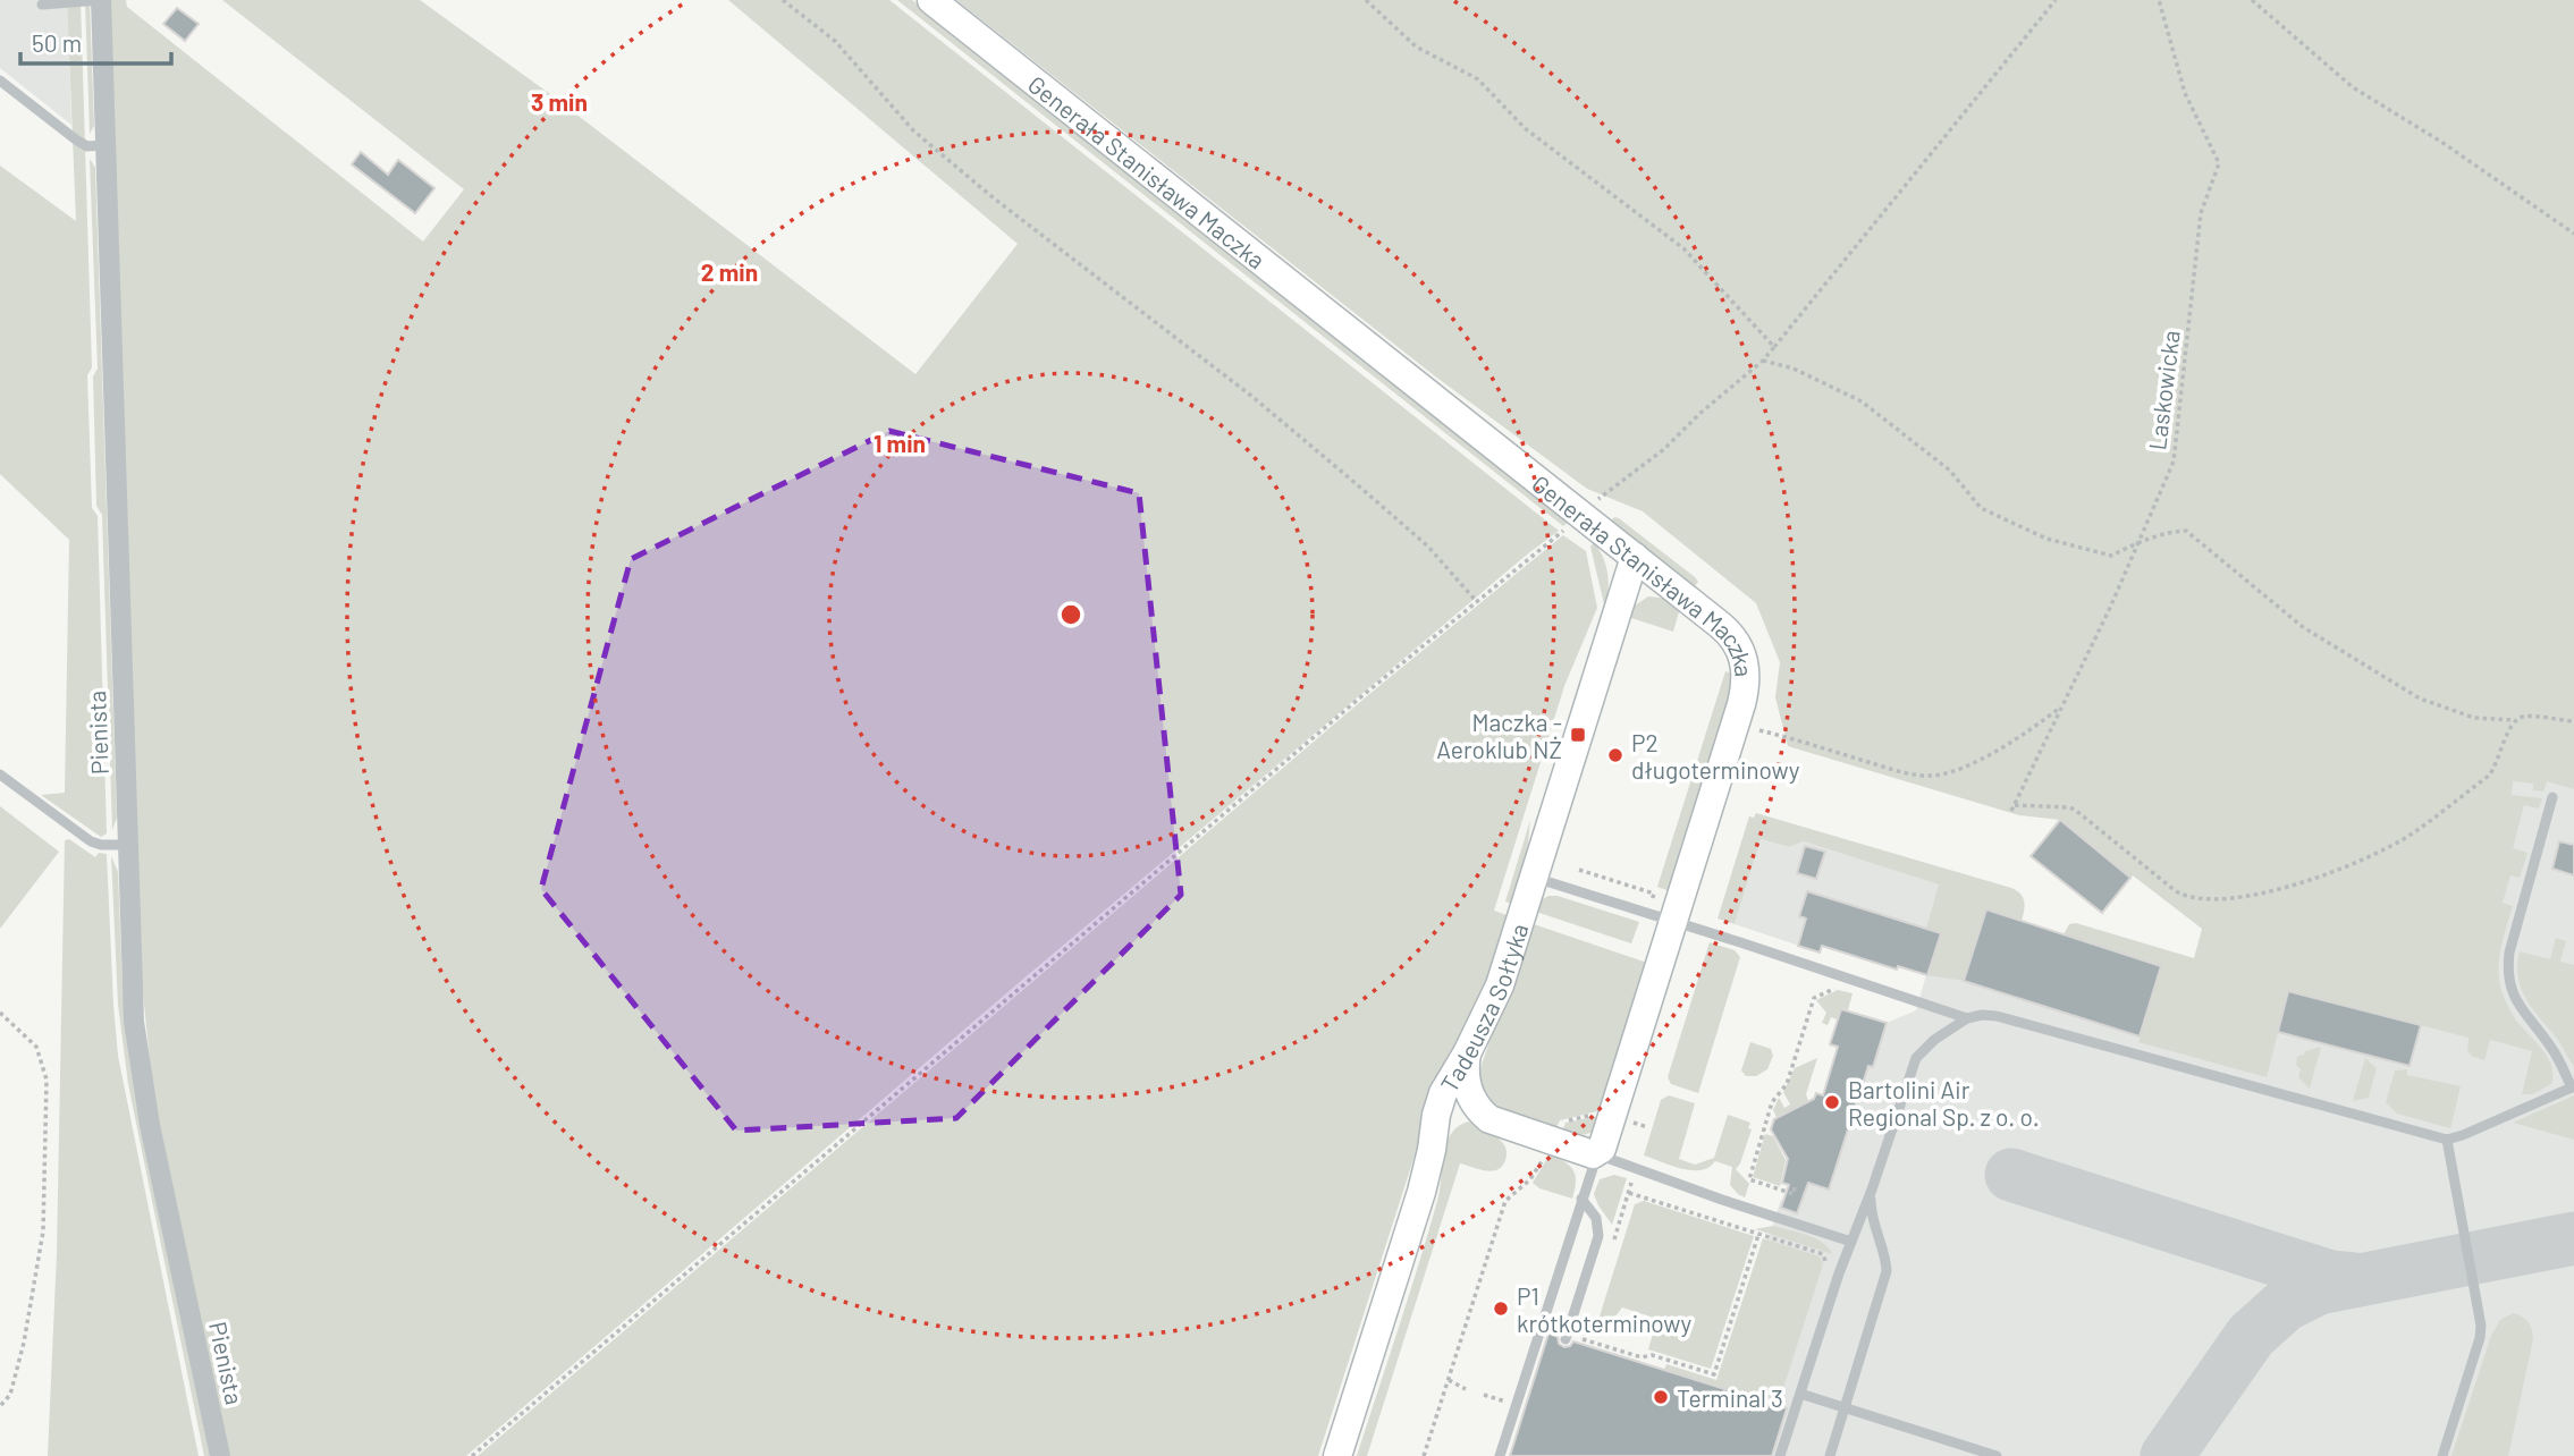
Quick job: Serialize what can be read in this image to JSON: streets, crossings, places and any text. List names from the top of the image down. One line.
{"streets":{"street":["Generała Stanisława Maczka","Pienista","Tadeusza Sołtyka"],"path":["Laskowicka"]},"crossings":[["Generała Stanisława Maczka","Tadeusza Sołtyka"]],"places":{"transit":["Maczka - Aeroklub NŻ"],"other":["P2 długoterminowy","Bartolini Air Regional Sp. z o. o.","P1 krótkoterminowy","Terminal 3"]},"scale_bar":"50 m","rings":["3 min","2 min","1 min"]}
